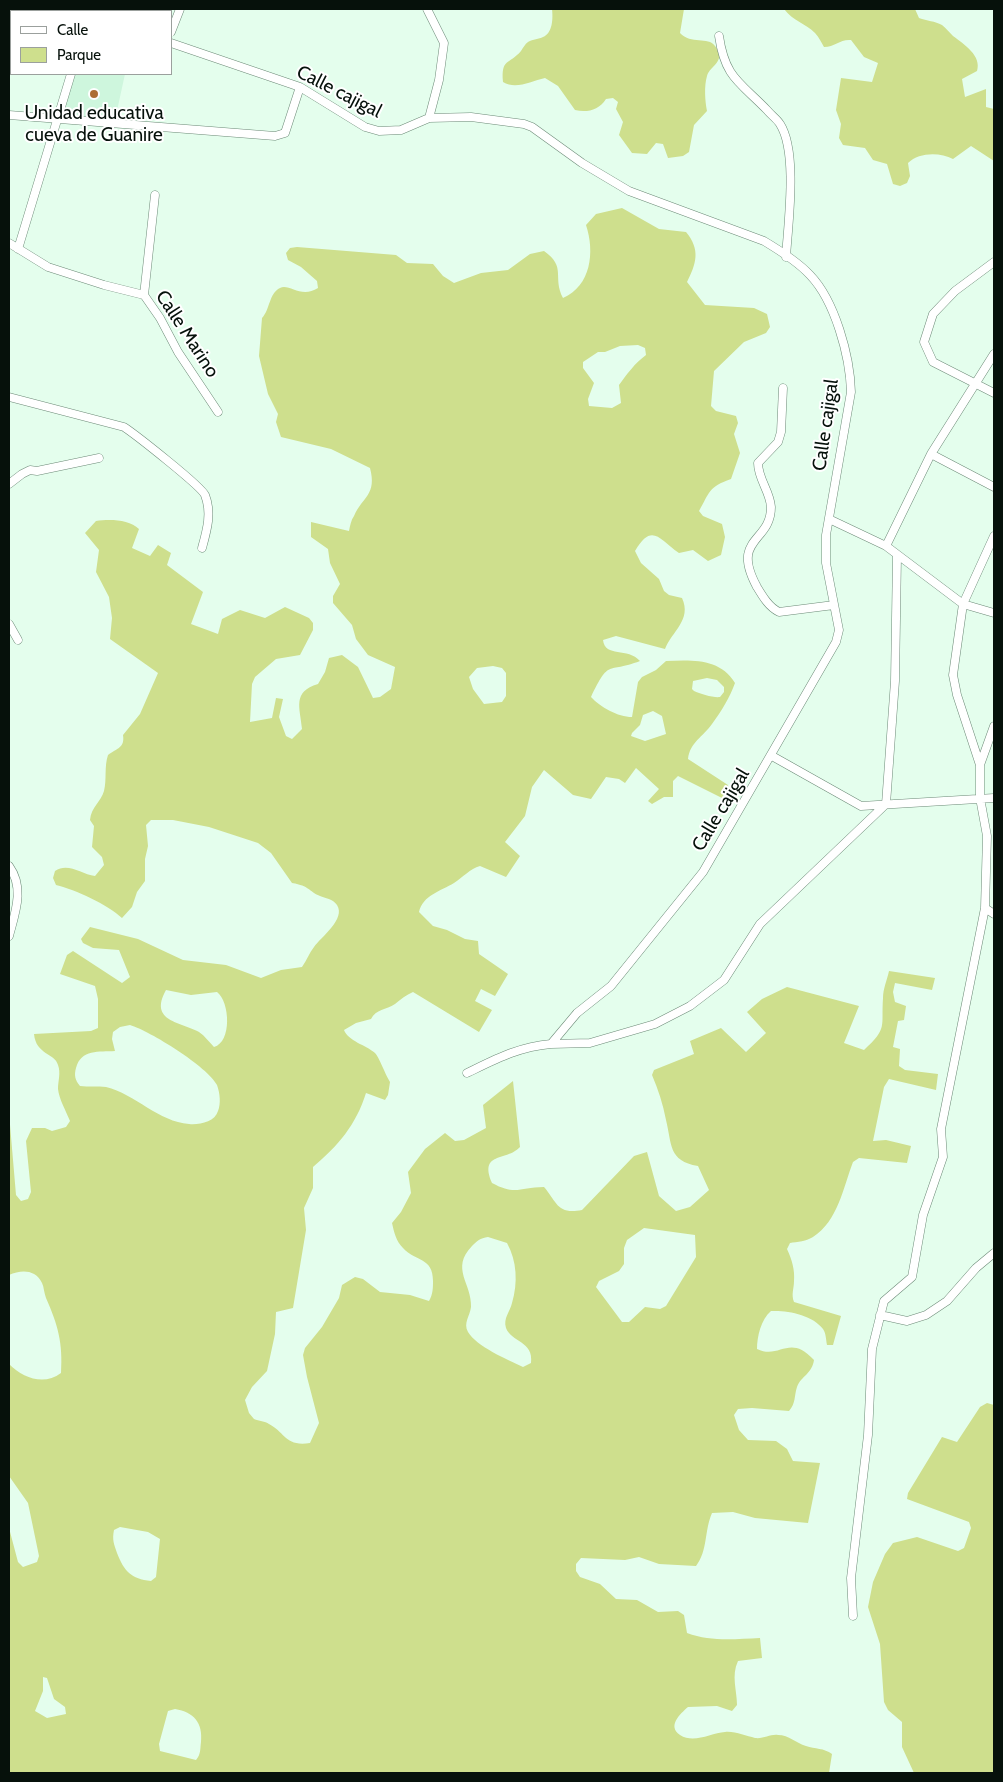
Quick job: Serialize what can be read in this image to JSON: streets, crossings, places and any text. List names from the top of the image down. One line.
{"streets":{"street":["Calle cajigal","Calle Marino"]},"places":["Unidad educativa cueva de Guanire"],"legend":["Calle","Parque"]}
